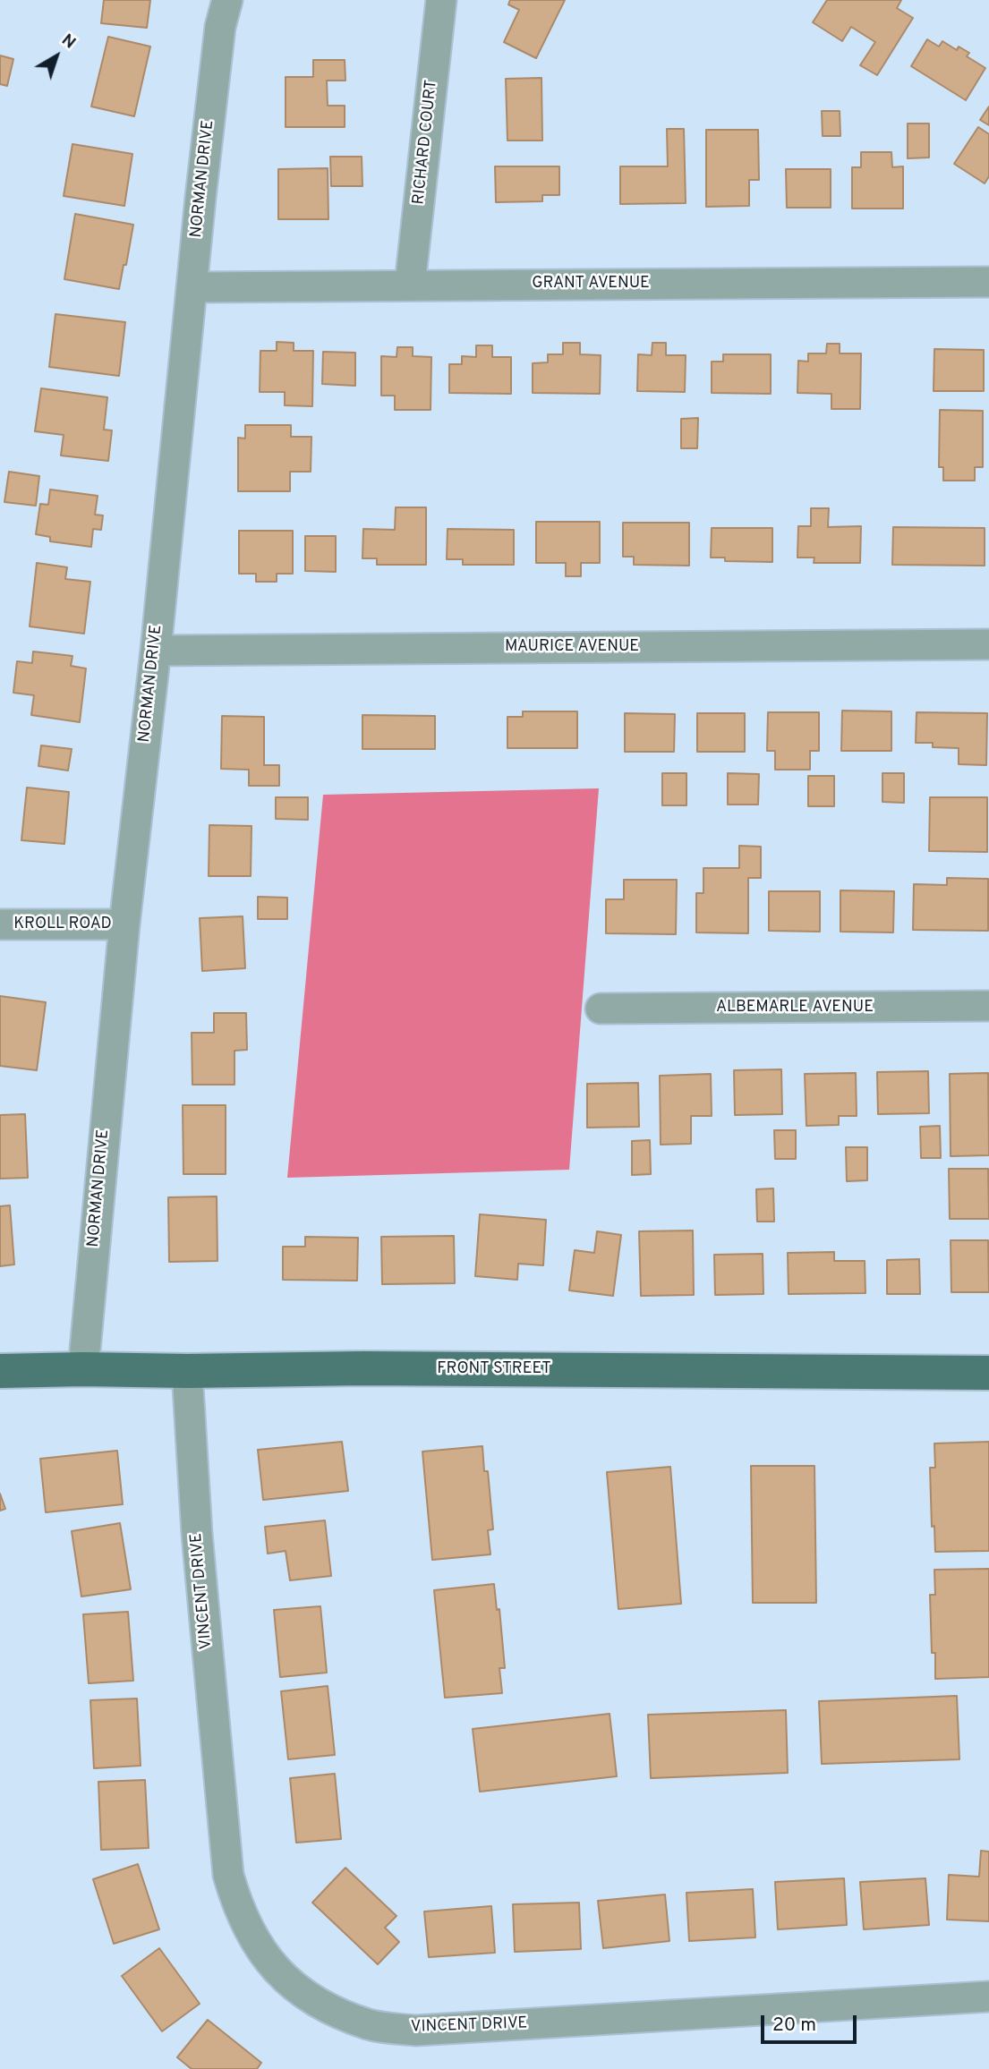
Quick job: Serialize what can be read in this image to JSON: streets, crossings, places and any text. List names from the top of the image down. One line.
{"streets":{"main road":["FRONT STREET"],"street":["RICHARD COURT","NORMAN DRIVE","GRANT AVENUE","MAURICE AVENUE","KROLL ROAD","ALBEMARLE AVENUE","VINCENT DRIVE"]},"crossings":[["RICHARD COURT","GRANT AVENUE"],["NORMAN DRIVE","GRANT AVENUE"],["NORMAN DRIVE","MAURICE AVENUE"],["NORMAN DRIVE","KROLL ROAD"],["NORMAN DRIVE","FRONT STREET"],["FRONT STREET","VINCENT DRIVE"]],"scale_bar":"20 m","north":"top right"}
